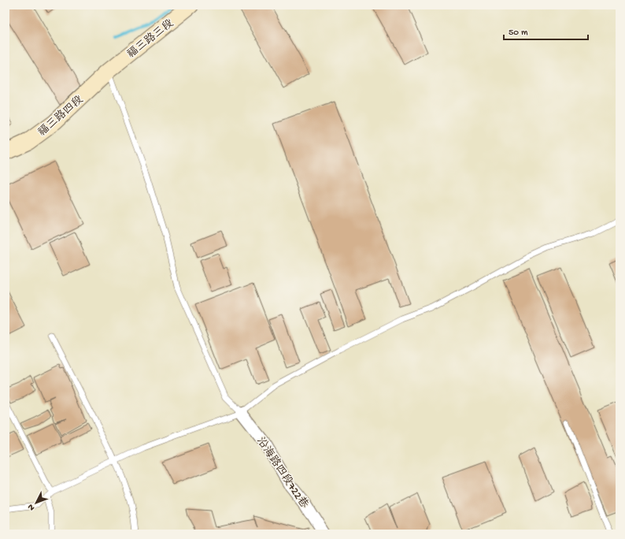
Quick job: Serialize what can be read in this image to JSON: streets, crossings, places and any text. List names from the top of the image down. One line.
{"streets":{"street":["福三路三段","福三路四段","沿海路四段722巷"]},"crossings":[["福三路三段","福三路四段"]],"scale_bar":"50 m","north":"bottom left"}
